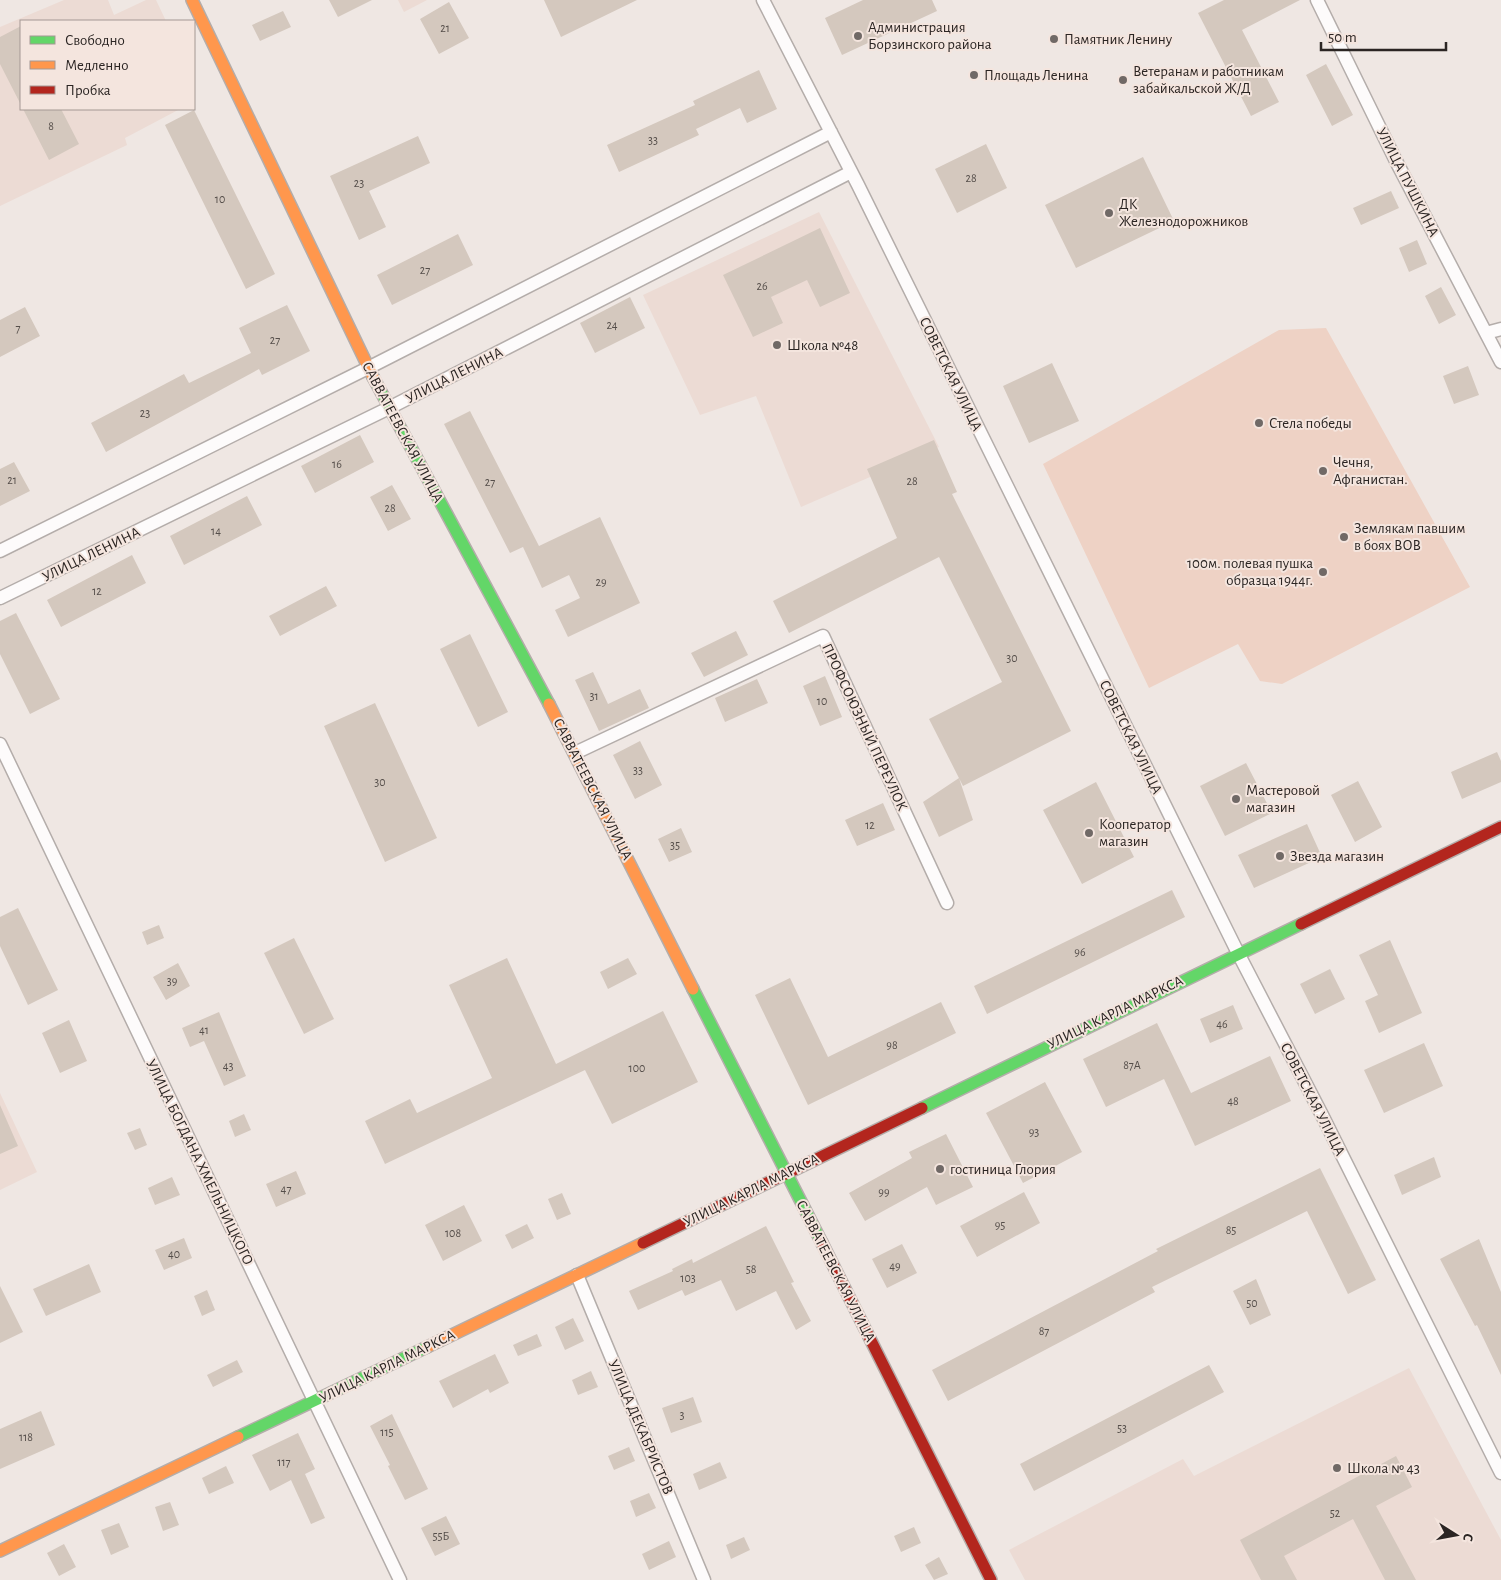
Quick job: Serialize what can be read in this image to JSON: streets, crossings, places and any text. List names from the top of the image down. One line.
{"streets":{"main road":["САВВАТЕЕВСКАЯ УЛИЦА","УЛИЦА КАРЛА МАРКСА"],"street":["УЛИЦА ПУШКИНА","СОВЕТСКАЯ УЛИЦА","УЛИЦА ЛЕНИНА","ПРОФСОЮЗНЫЙ ПЕРЕУЛОК","УЛИЦА БОГДАНА ХМЕЛЬНИЦКОГО","УЛИЦА ДЕКАБРИСТОВ"]},"crossings":[["СОВЕТСКАЯ УЛИЦА","УЛИЦА ЛЕНИНА"],["СОВЕТСКАЯ УЛИЦА","УЛИЦА КАРЛА МАРКСА"],["УЛИЦА ЛЕНИНА","САВВАТЕЕВСКАЯ УЛИЦА"],["САВВАТЕЕВСКАЯ УЛИЦА","ПРОФСОЮЗНЫЙ ПЕРЕУЛОК"],["САВВАТЕЕВСКАЯ УЛИЦА","УЛИЦА КАРЛА МАРКСА"],["УЛИЦА КАРЛА МАРКСА","УЛИЦА БОГДАНА ХМЕЛЬНИЦКОГО"],["УЛИЦА КАРЛА МАРКСА","УЛИЦА ДЕКАБРИСТОВ"]],"places":["Администрация Борзинского района","Памятник Ленину","Площадь Ленина","Ветеранам и работникам забайкальской Ж/Д","ДК Железнодорожников","Школа №48","Стела победы","Чечня, Афганистан.","Землякам павшим в боях ВОВ","100м. полевая пушка образца 1944г.","Мастеровой магазин","Кооператор магазин","Звезда магазин","гостиница Глория","Школа № 43"],"house_numbers":["21","8","33","28","23","10","27","26","24","7","27","23","16","21","28","27","28","14","29","12","30","31","10","33","30","12","35","96","39","46","41","98","87А","43","100","48","93","47","99","95","85","108","40","49","58","103","50","87","3","53","115","118","117","52","55Б"],"legend":["Свободно","Медленно","Пробка"],"scale_bar":"50 m","north":"right"}
